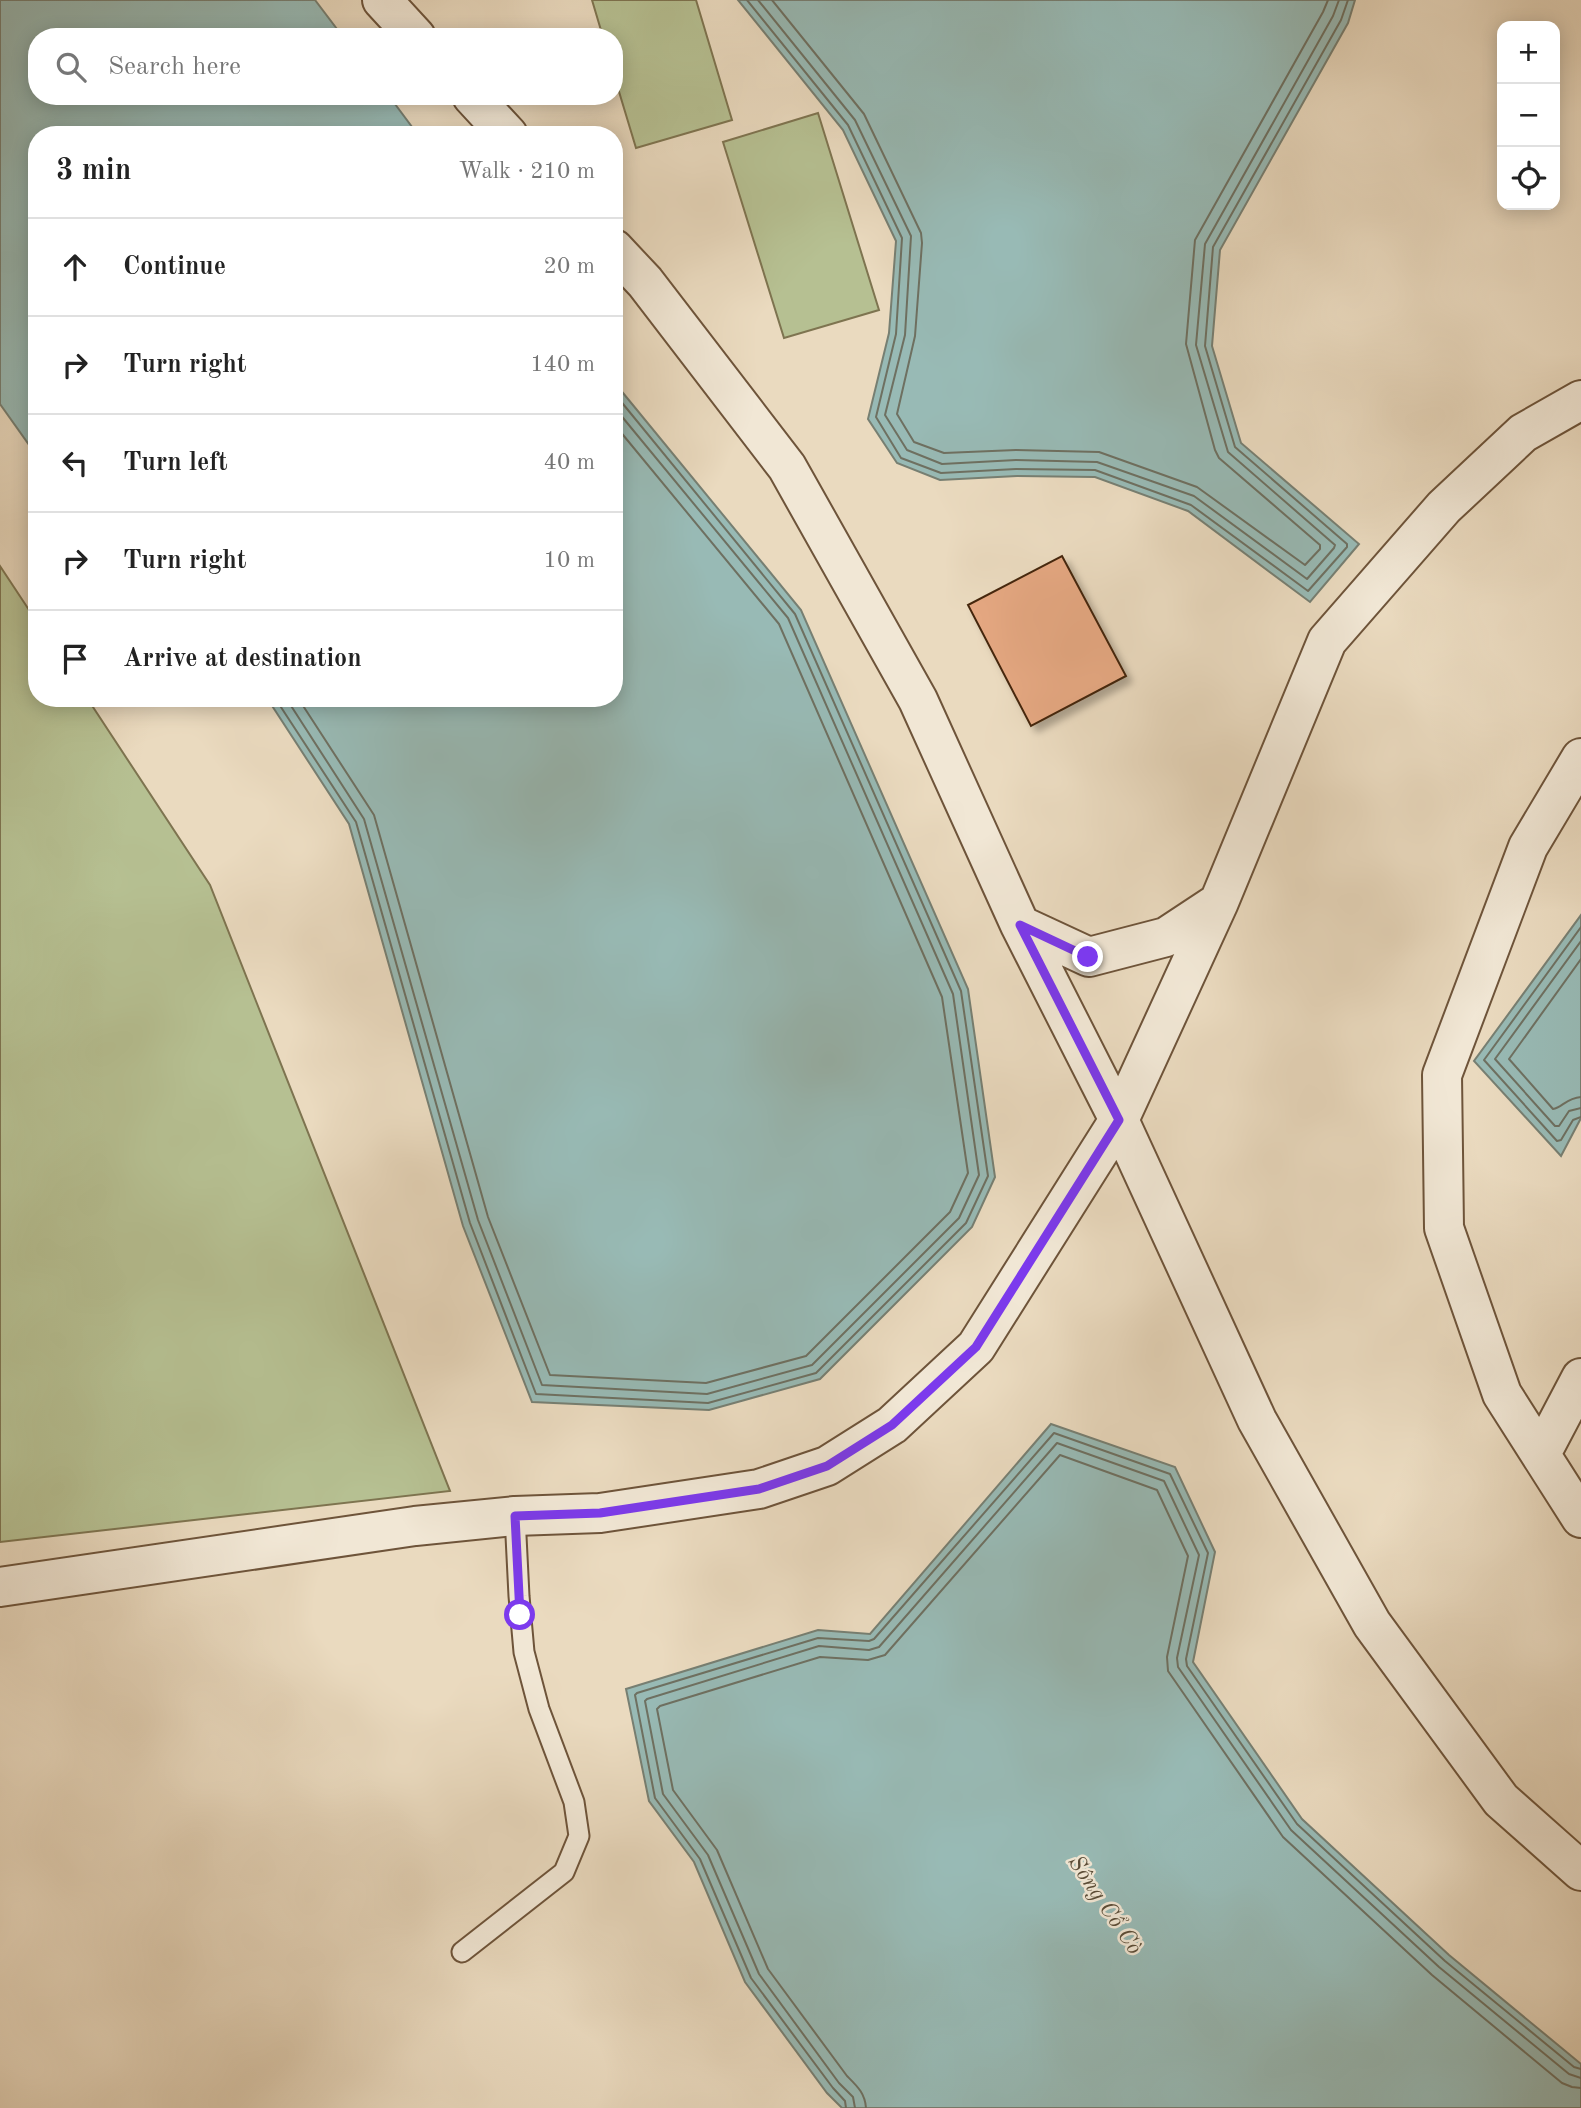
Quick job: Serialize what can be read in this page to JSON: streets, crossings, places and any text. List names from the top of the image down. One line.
{"water":["Sông Cổ Cò"],"page":{"map_buttons":["+","−"],"search":"Search here","heading":["3 min","Walk · 210 m"],"list":[["Continue","20 m"],["Turn right","140 m"],["Turn left","40 m"],["Turn right","10 m"],"Arrive at destination"]}}
